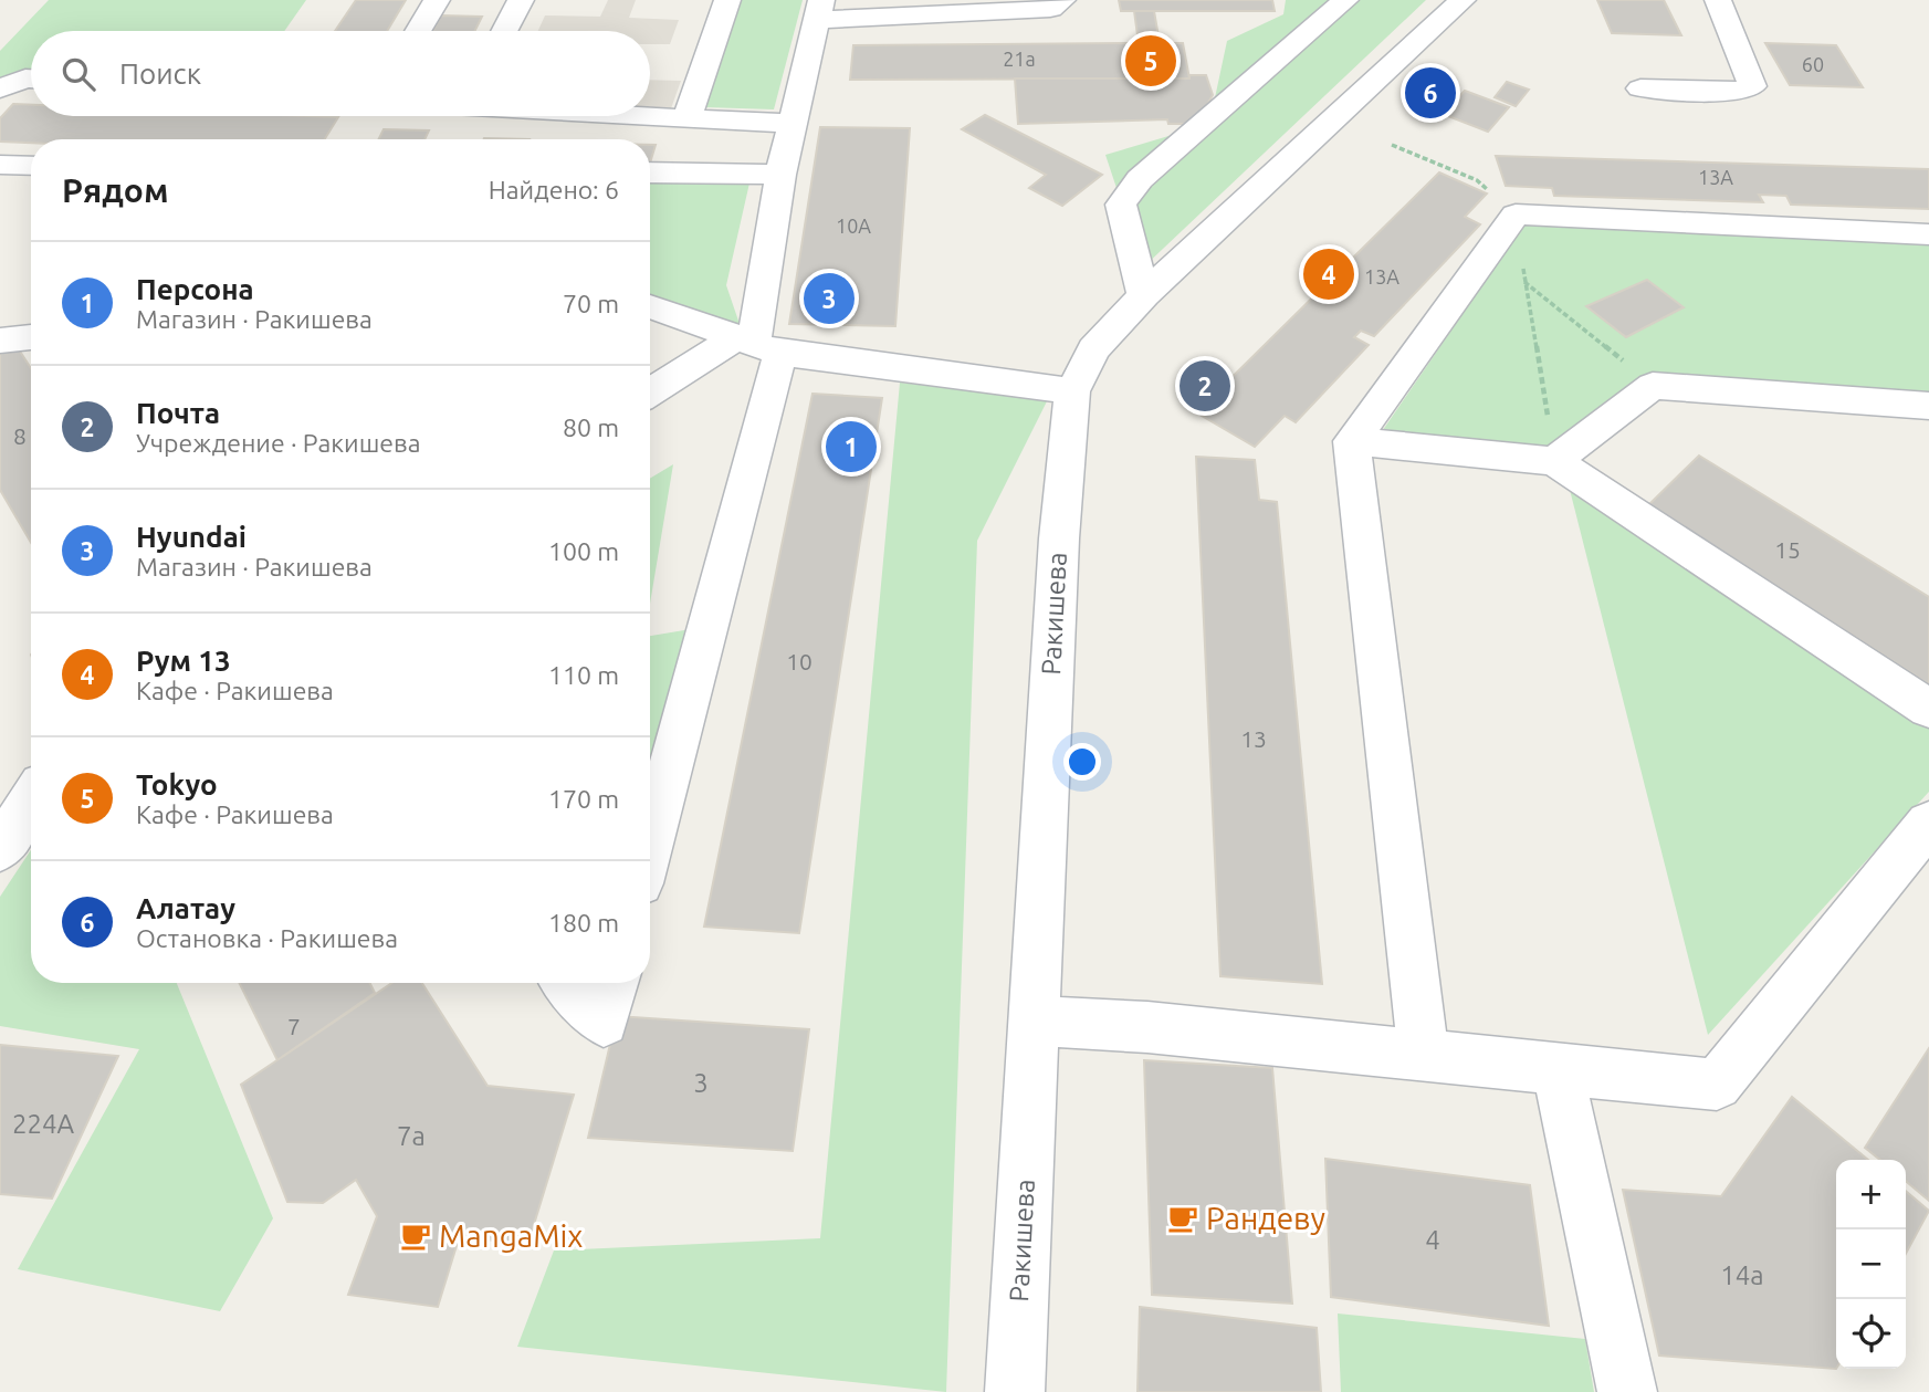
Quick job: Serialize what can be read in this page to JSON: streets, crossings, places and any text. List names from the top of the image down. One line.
{"streets":{"street":["Ракишева"]},"places":{"cafe":["Рандеву","MangaMix"]},"house_numbers":["21а","60","13А","10А","13А","8","15","10","13","7","3","224А","7а","4","14а"],"page":{"pins":["5","6","4","3","2","1"],"search":"Поиск","heading":["Рядом","Найдено: 6"],"list":[{"mark":"1","name":"Персона","note":"Магазин · Ракишева","value":"70 m"},{"mark":"2","name":"Почта","note":"Учреждение · Ракишева","value":"80 m"},{"mark":"3","name":"Hyundai","note":"Магазин · Ракишева","value":"100 m"},{"mark":"4","name":"Рум 13","note":"Кафе · Ракишева","value":"110 m"},{"mark":"5","name":"Tokyo","note":"Кафе · Ракишева","value":"170 m"},{"mark":"6","name":"Алатау","note":"Остановка · Ракишева","value":"180 m"}],"map_buttons":["+","−"]}}
